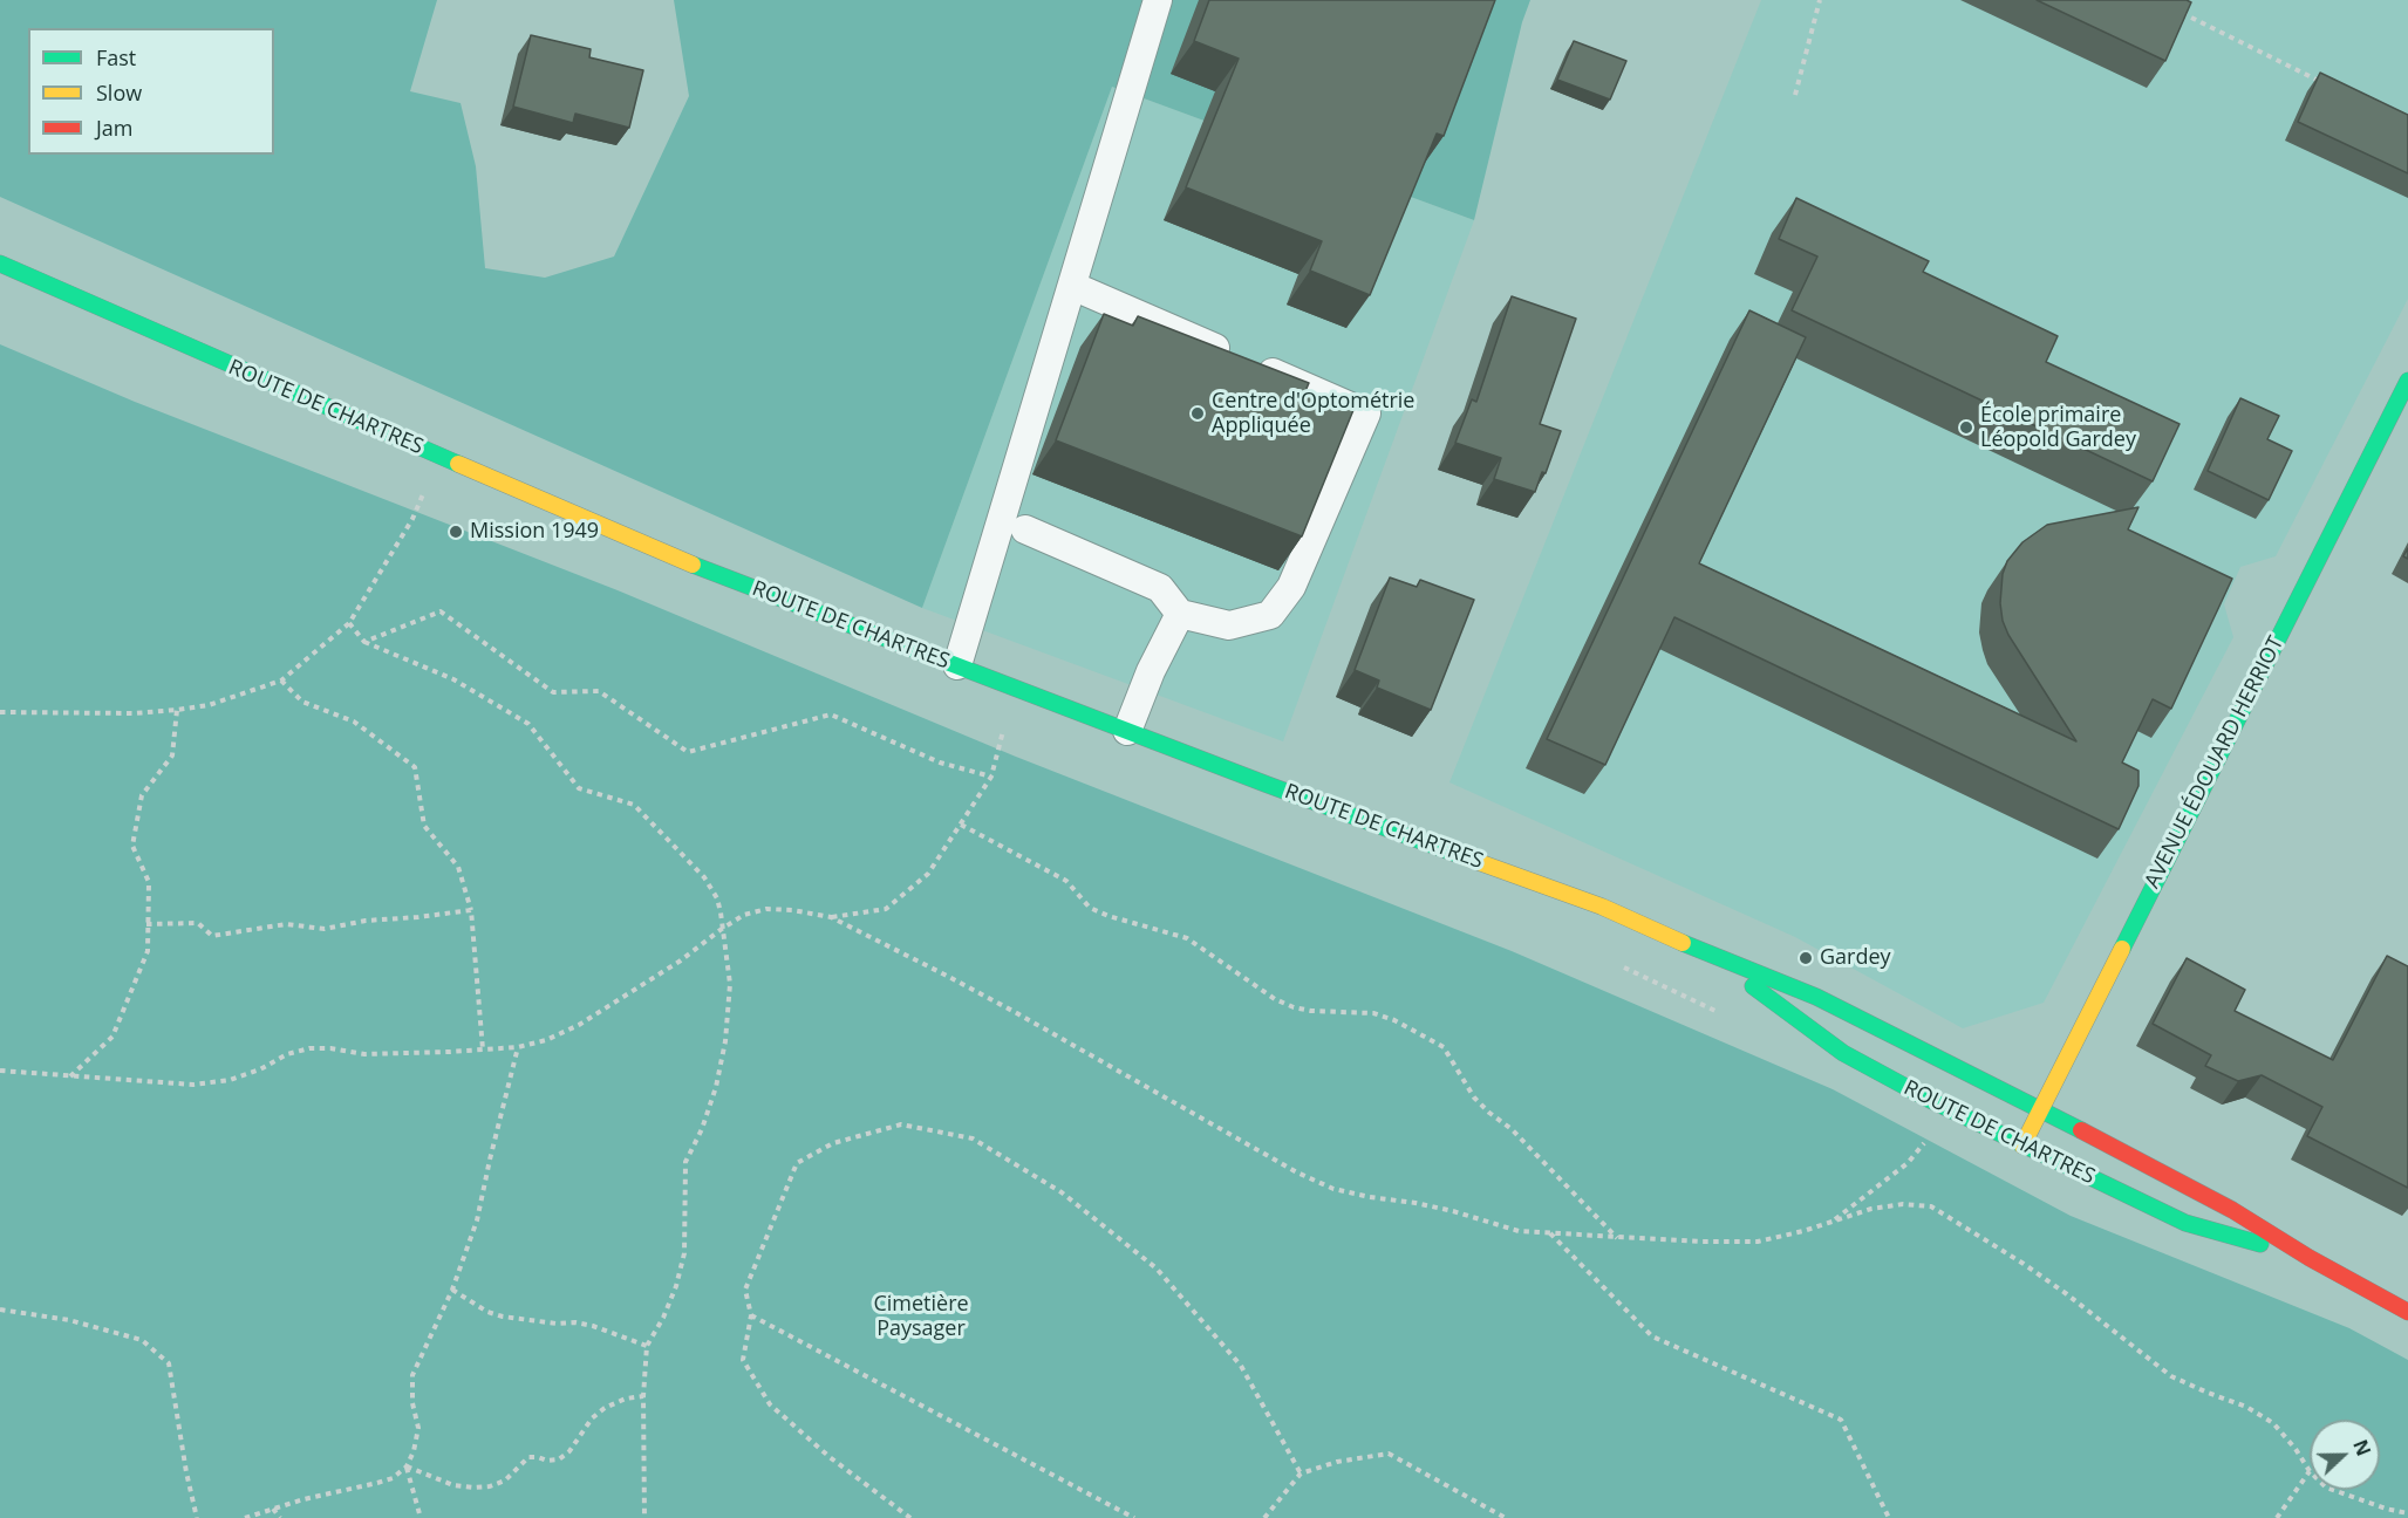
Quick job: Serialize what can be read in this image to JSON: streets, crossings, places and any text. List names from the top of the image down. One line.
{"streets":{"main road":["ROUTE DE CHARTRES","AVENUE ÉDOUARD HERRIOT"]},"crossings":[["ROUTE DE CHARTRES","AVENUE ÉDOUARD HERRIOT"]],"parks":["Cimetière Paysager"],"places":["Centre d'Optométrie Appliquée","École primaire Léopold Gardey","Mission 1949","Gardey"],"legend":["Fast","Slow","Jam"],"north":"right"}
